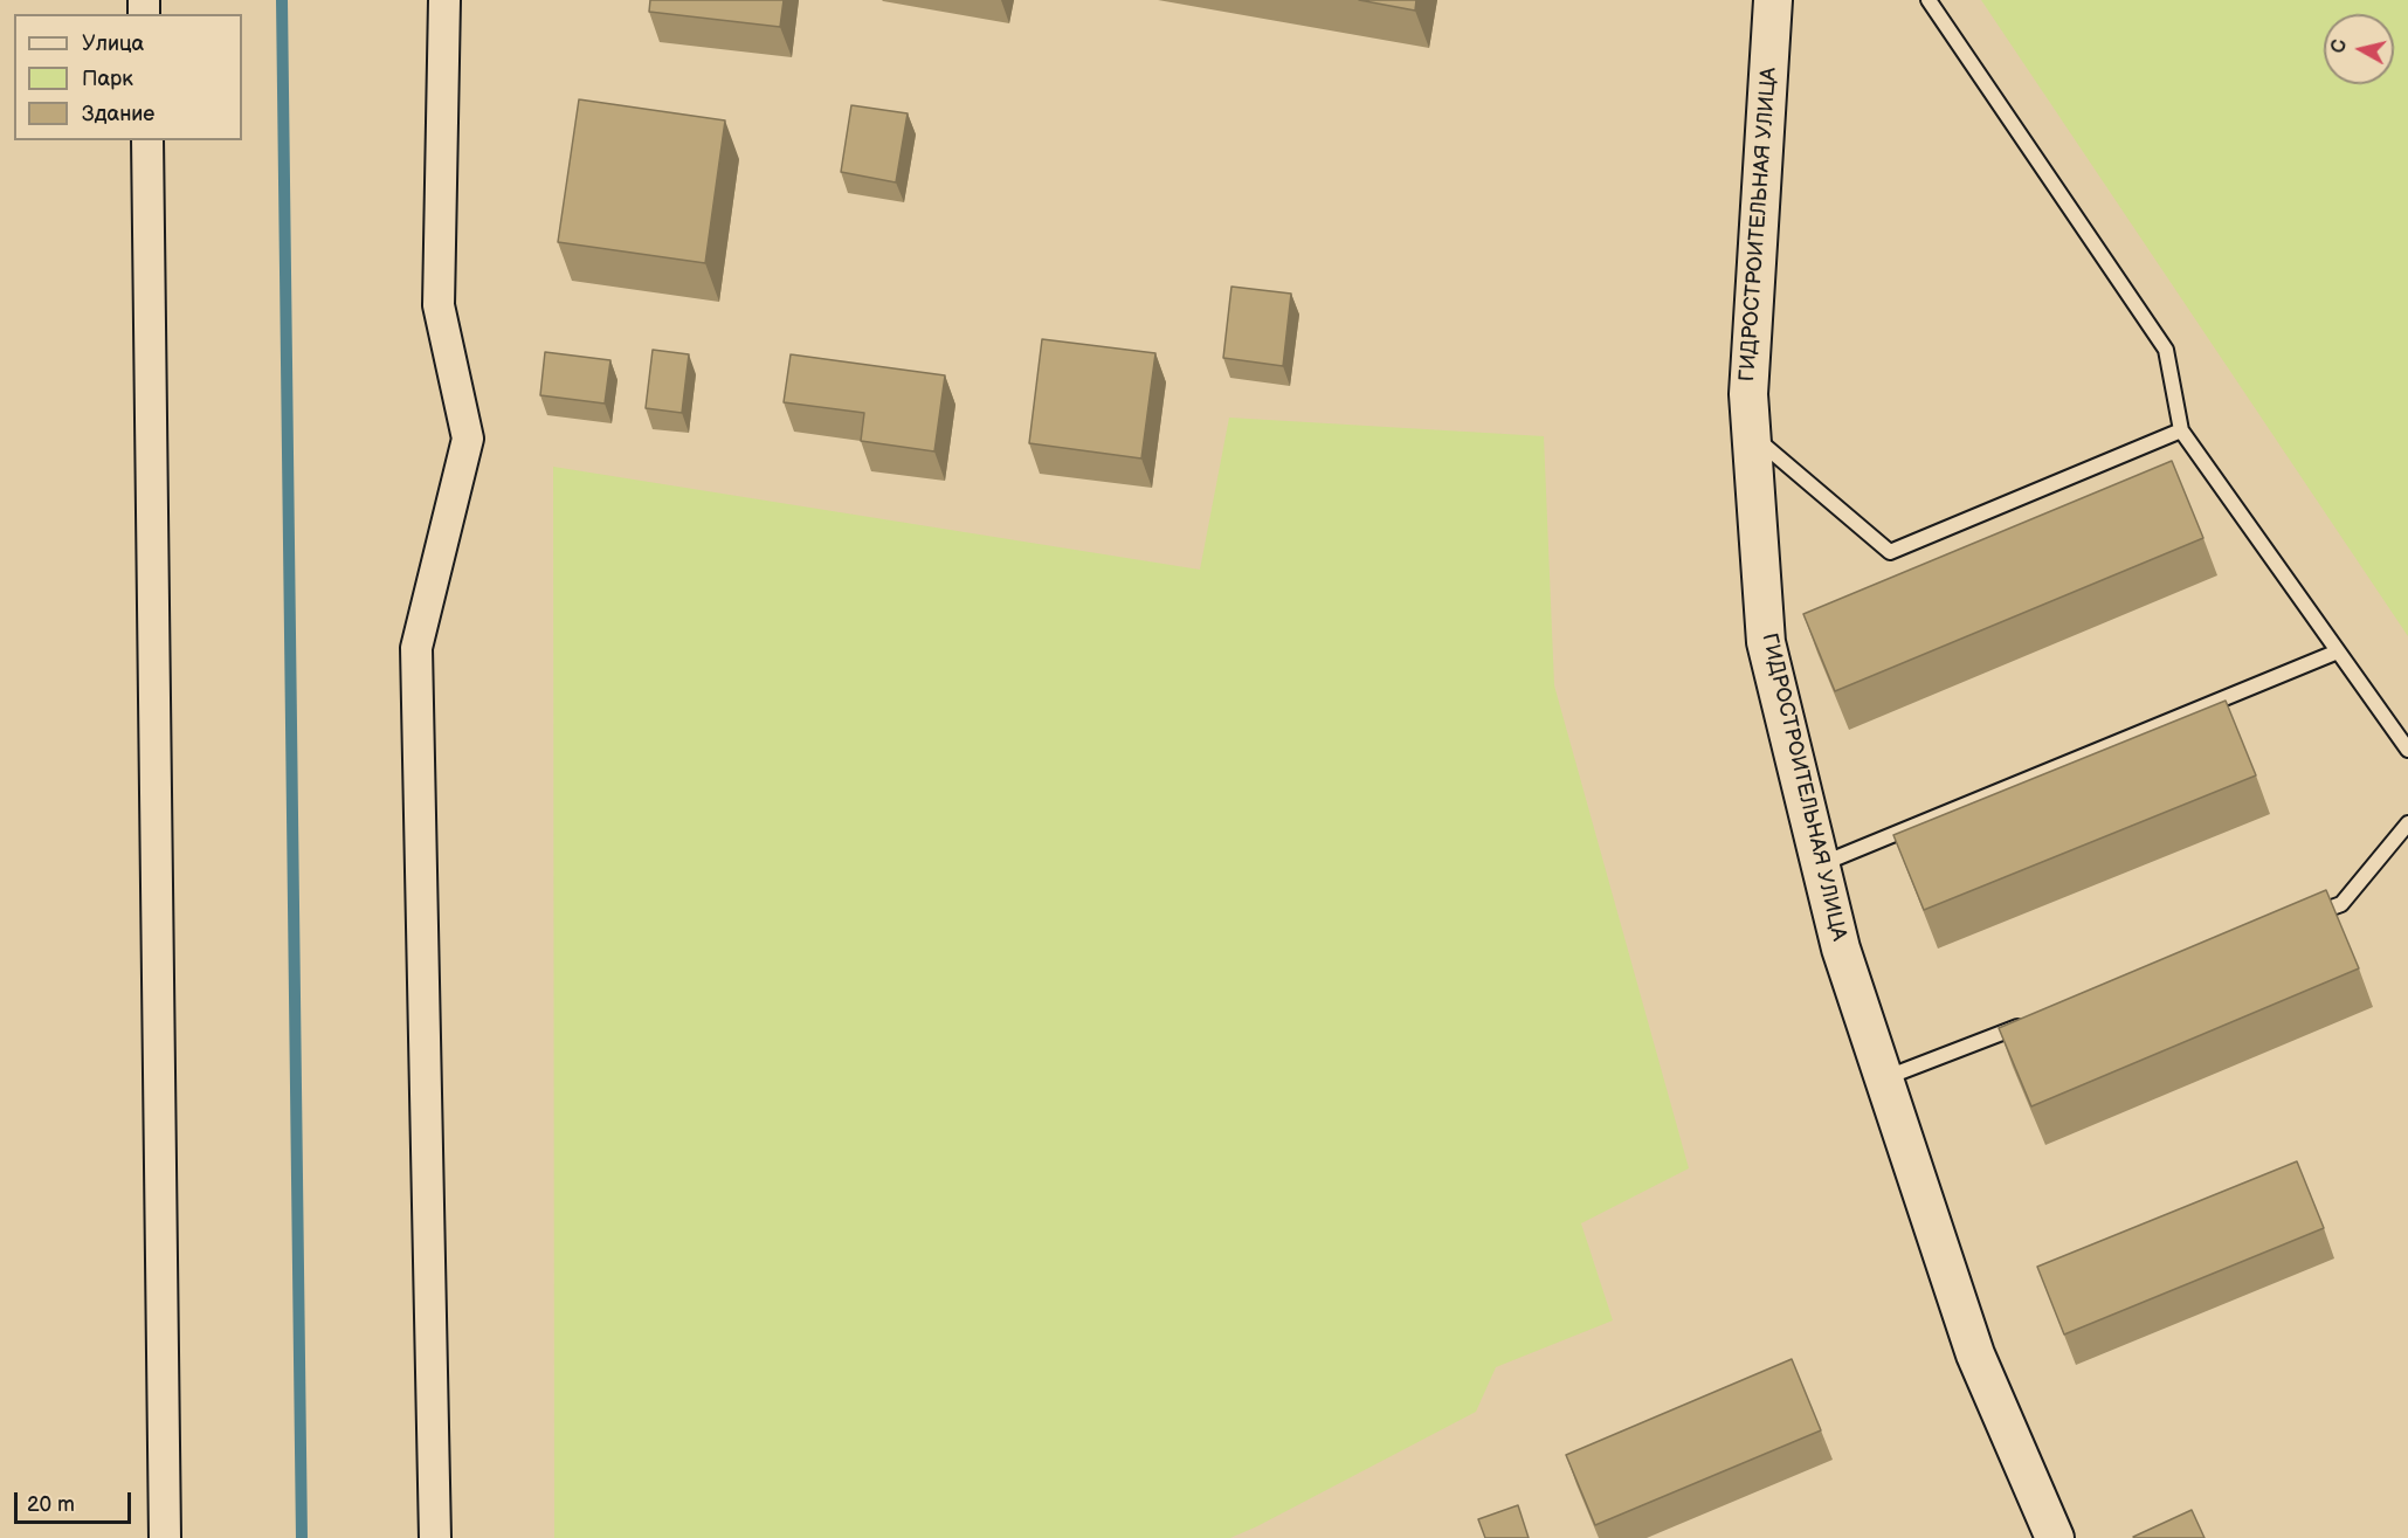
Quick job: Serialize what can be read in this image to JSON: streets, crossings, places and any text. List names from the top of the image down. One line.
{"streets":{"street":["ГИДРОСТРОИТЕЛЬНАЯ УЛИЦА"]},"legend":["Улица","Парк","Здание"],"scale_bar":"20 m","north":"left"}
